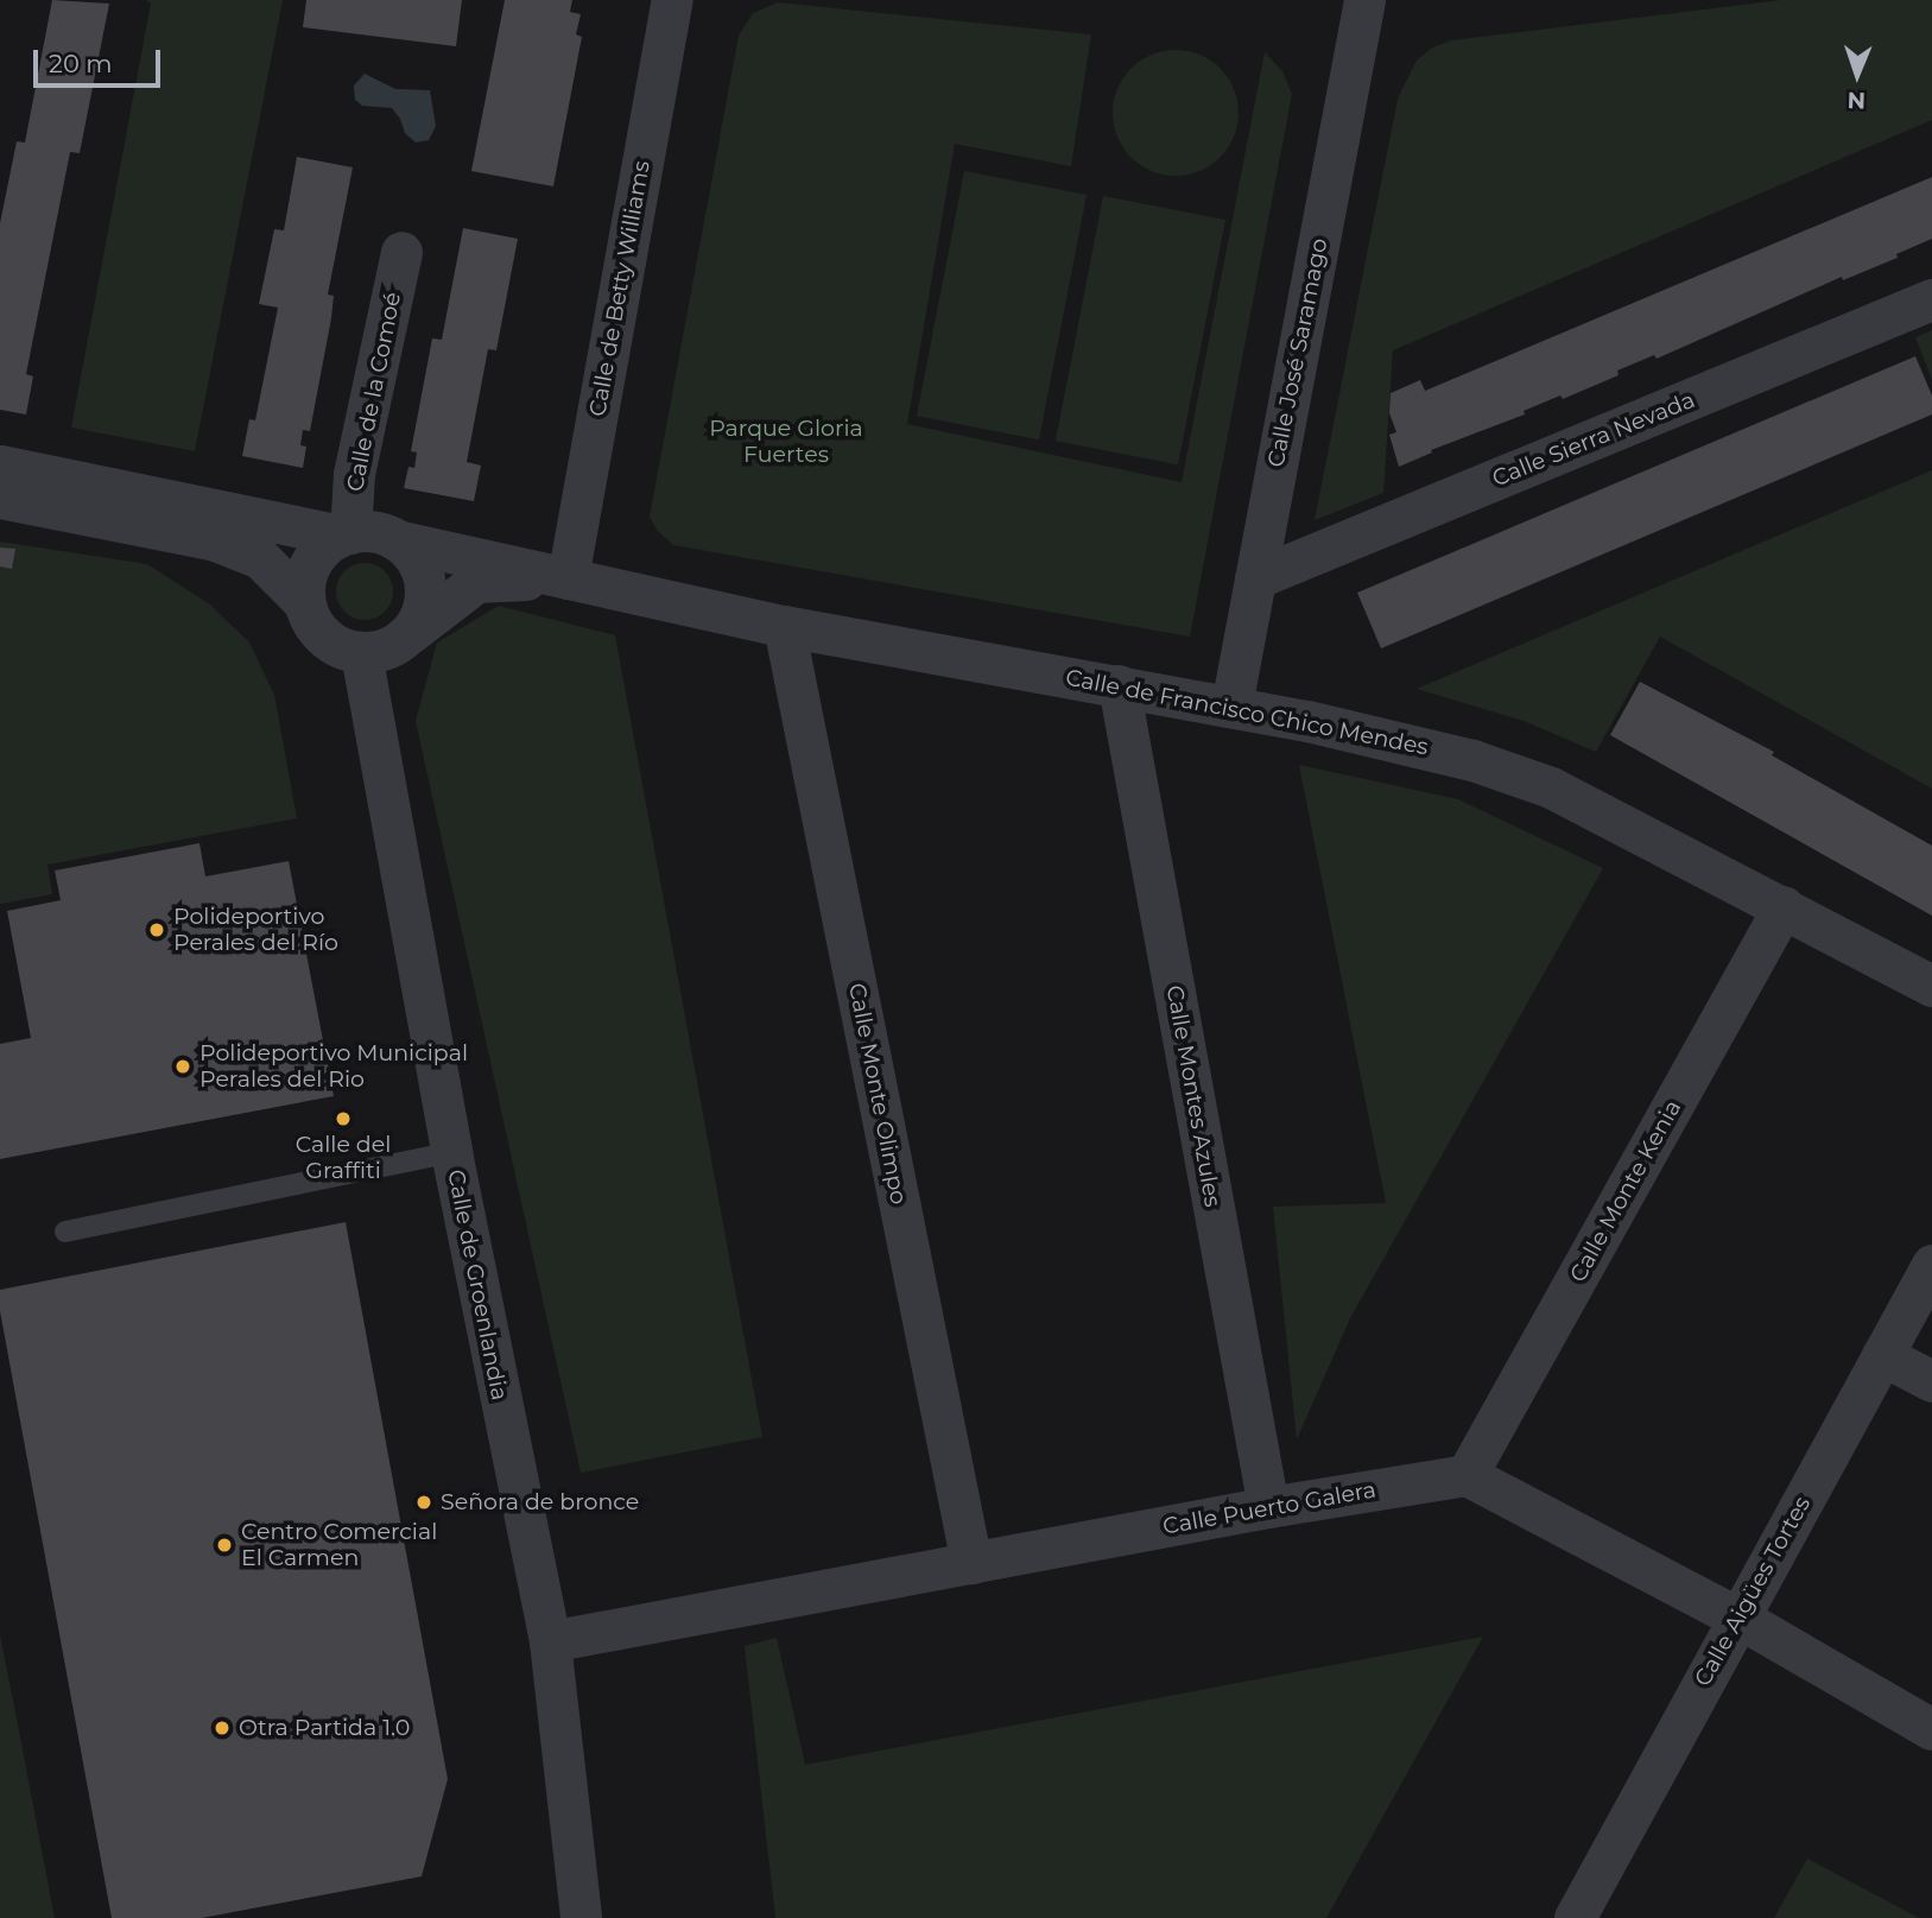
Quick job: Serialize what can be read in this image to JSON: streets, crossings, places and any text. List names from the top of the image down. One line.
{"streets":{"street":["Calle de Betty Williams","Calle José Saramago","Calle de la Comoé","Calle Sierra Nevada","Calle de Francisco Chico Mendes","Calle Monte Olimpo","Calle Montes Azules","Calle Monte Kenia","Calle de Groenlandia","Calle Puerto Galera","Calle Aigües Tortes"]},"crossings":[["Calle de Betty Williams","Calle de Francisco Chico Mendes"],["Calle José Saramago","Calle Sierra Nevada"],["Calle José Saramago","Calle de Francisco Chico Mendes"],["Calle de la Comoé","Calle de Francisco Chico Mendes"],["Calle de la Comoé","Calle de Groenlandia"],["Calle de Francisco Chico Mendes","Calle Monte Olimpo"],["Calle de Francisco Chico Mendes","Calle Montes Azules"],["Calle de Francisco Chico Mendes","Calle Monte Kenia"],["Calle de Francisco Chico Mendes","Calle de Groenlandia"],["Calle Monte Olimpo","Calle Puerto Galera"],["Calle Montes Azules","Calle Puerto Galera"],["Calle Monte Kenia","Calle Puerto Galera"],["Calle de Groenlandia","Calle Puerto Galera"]],"parks":["Parque Gloria Fuertes"],"places":["Polideportivo Perales del Río","Polideportivo Municipal Perales del Rio","Calle del Graffiti","Señora de bronce","Centro Comercial El Carmen","Otra Partida 1.0"],"scale_bar":"20 m","north":"bottom"}
